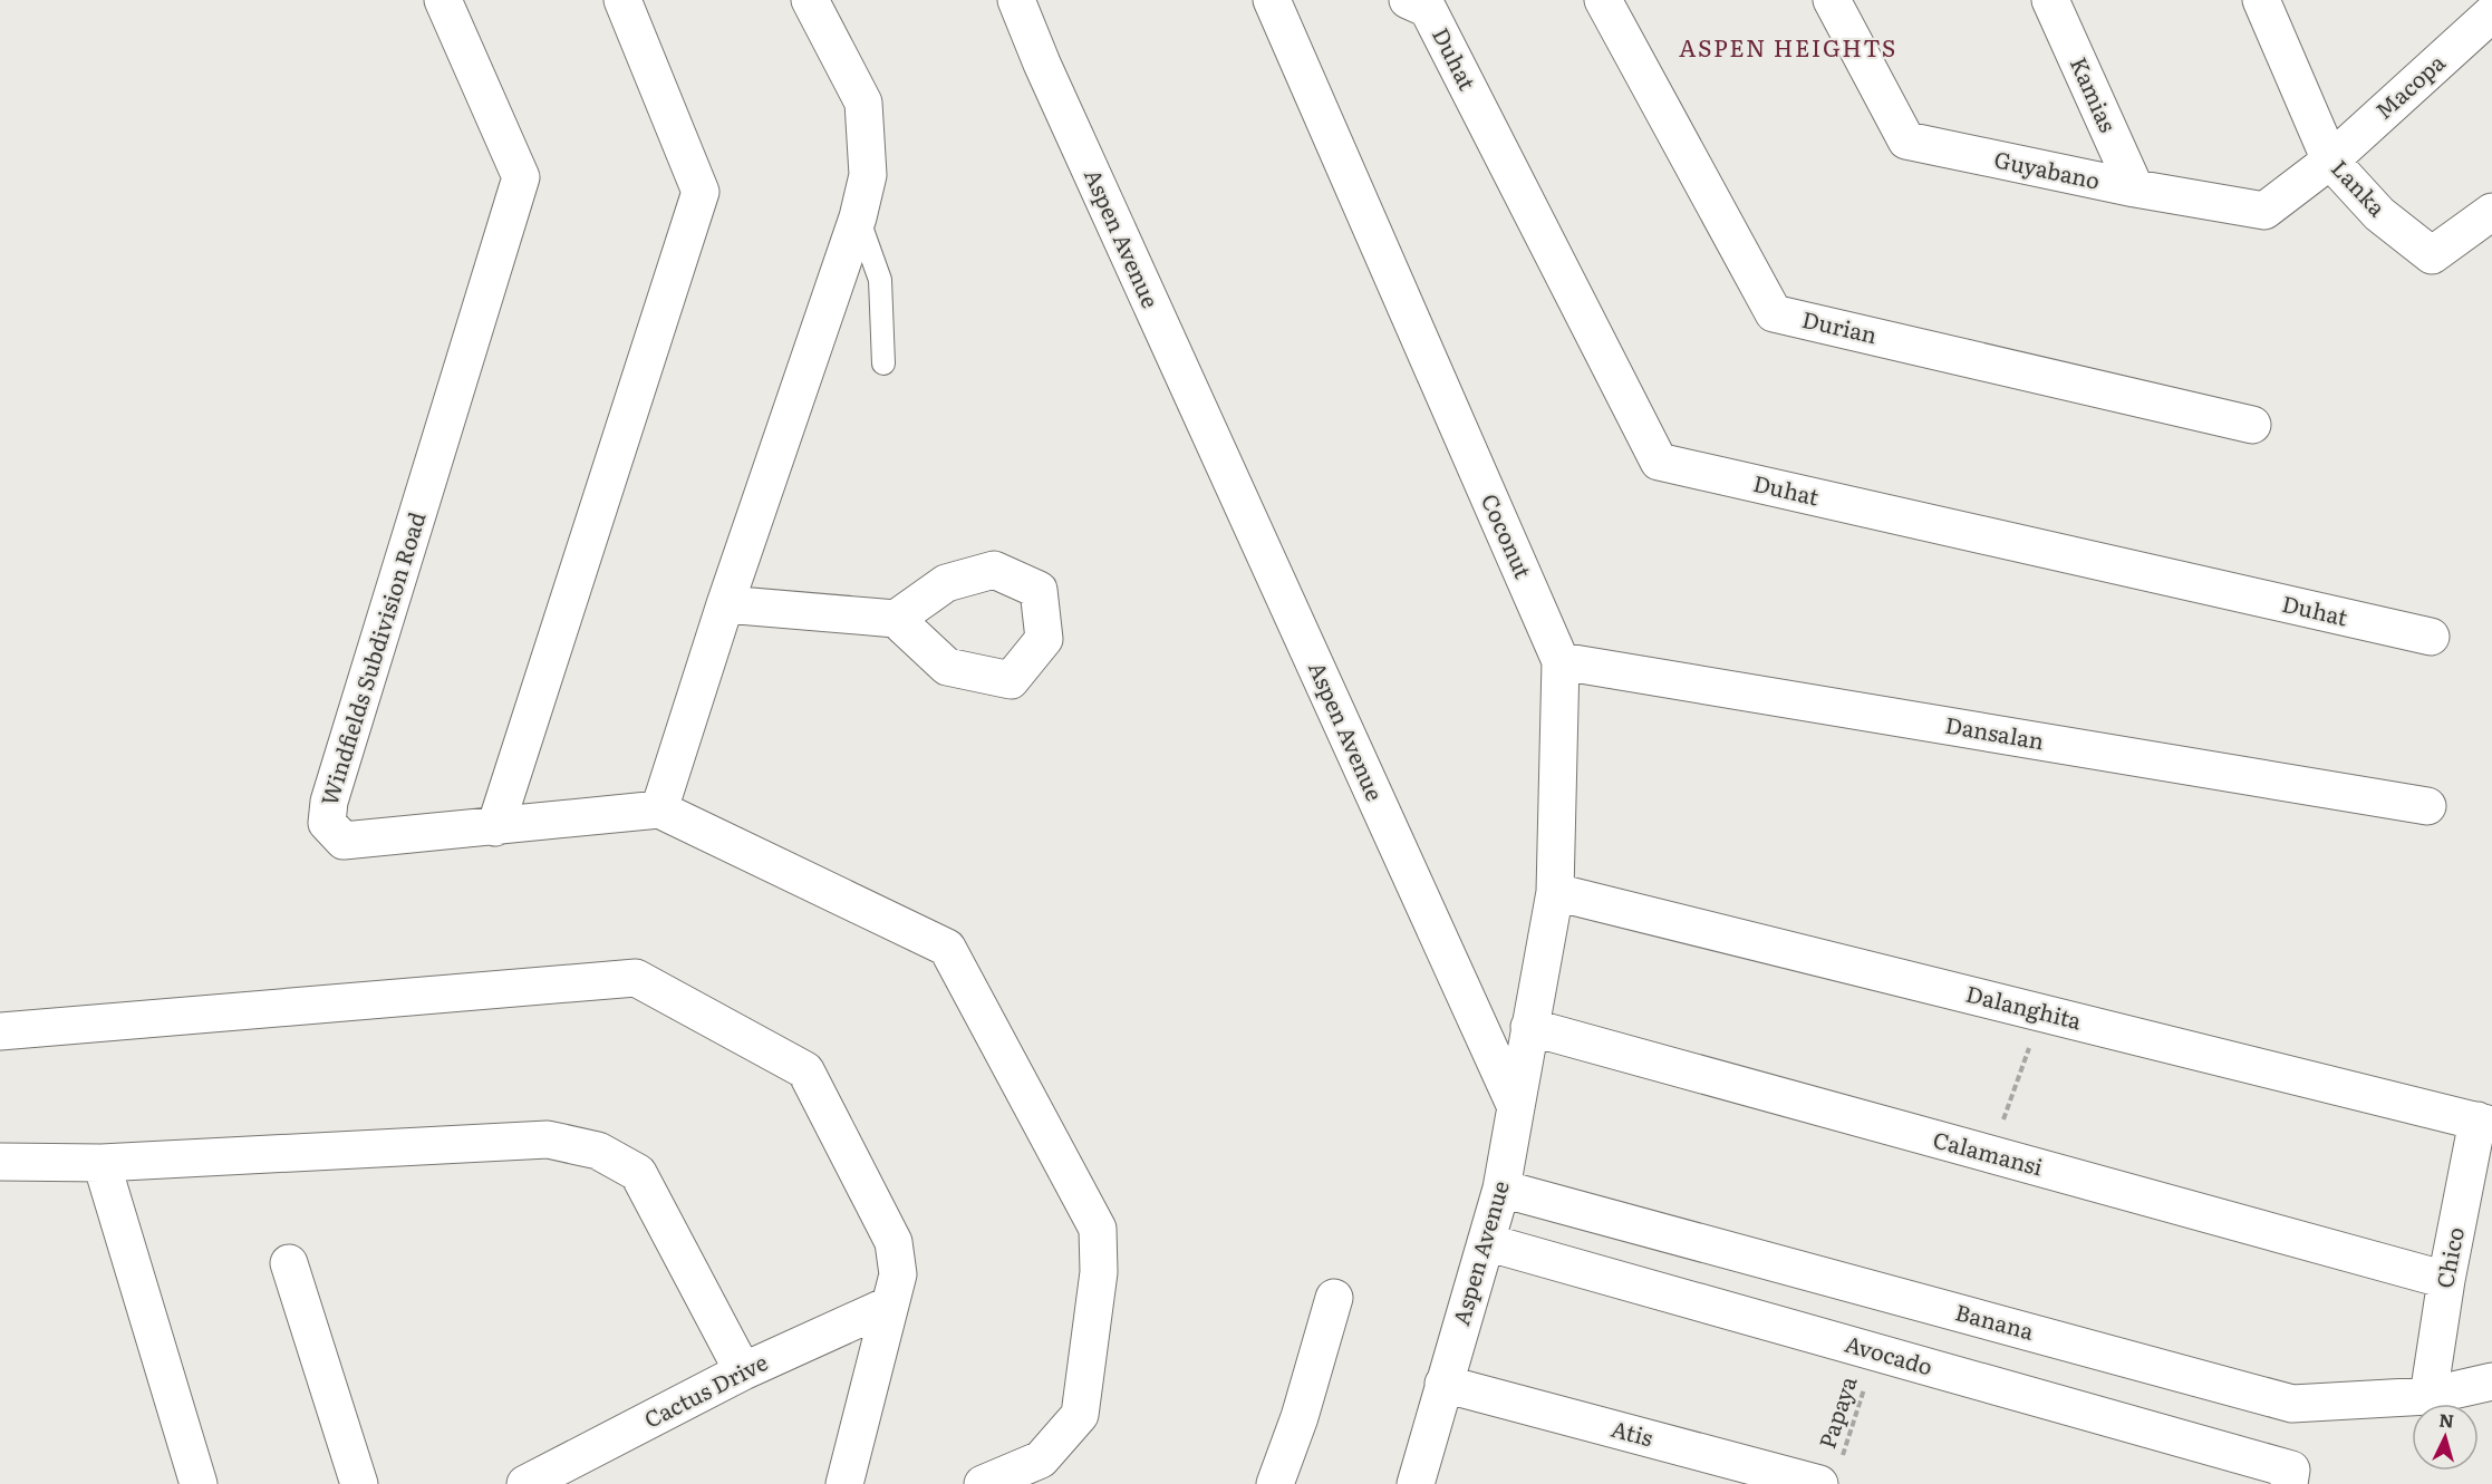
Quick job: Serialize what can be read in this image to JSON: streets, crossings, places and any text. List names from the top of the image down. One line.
{"streets":{"street":["Duhat","Macopa","Kamias","Guyabano","Lanka","Aspen Avenue","Durian","Coconut","Windfields Subdivision Road","Dansalan","Dalanghita","Calamansi","Chico","Banana","Avocado","Cactus Drive","Atis"],"path":["Papaya"]},"crossings":[["Macopa","Guyabano"],["Macopa","Lanka"],["Kamias","Guyabano"],["Guyabano","Lanka"],["Aspen Avenue","Coconut"],["Aspen Avenue","Banana"],["Aspen Avenue","Avocado"],["Aspen Avenue","Atis"],["Coconut","Dansalan"],["Coconut","Dalanghita"],["Coconut","Calamansi"],["Dalanghita","Chico"],["Calamansi","Chico"],["Chico","Banana"],["Avocado","Papaya"],["Papaya","Atis"]],"districts":["ASPEN HEIGHTS"],"north":"top"}
